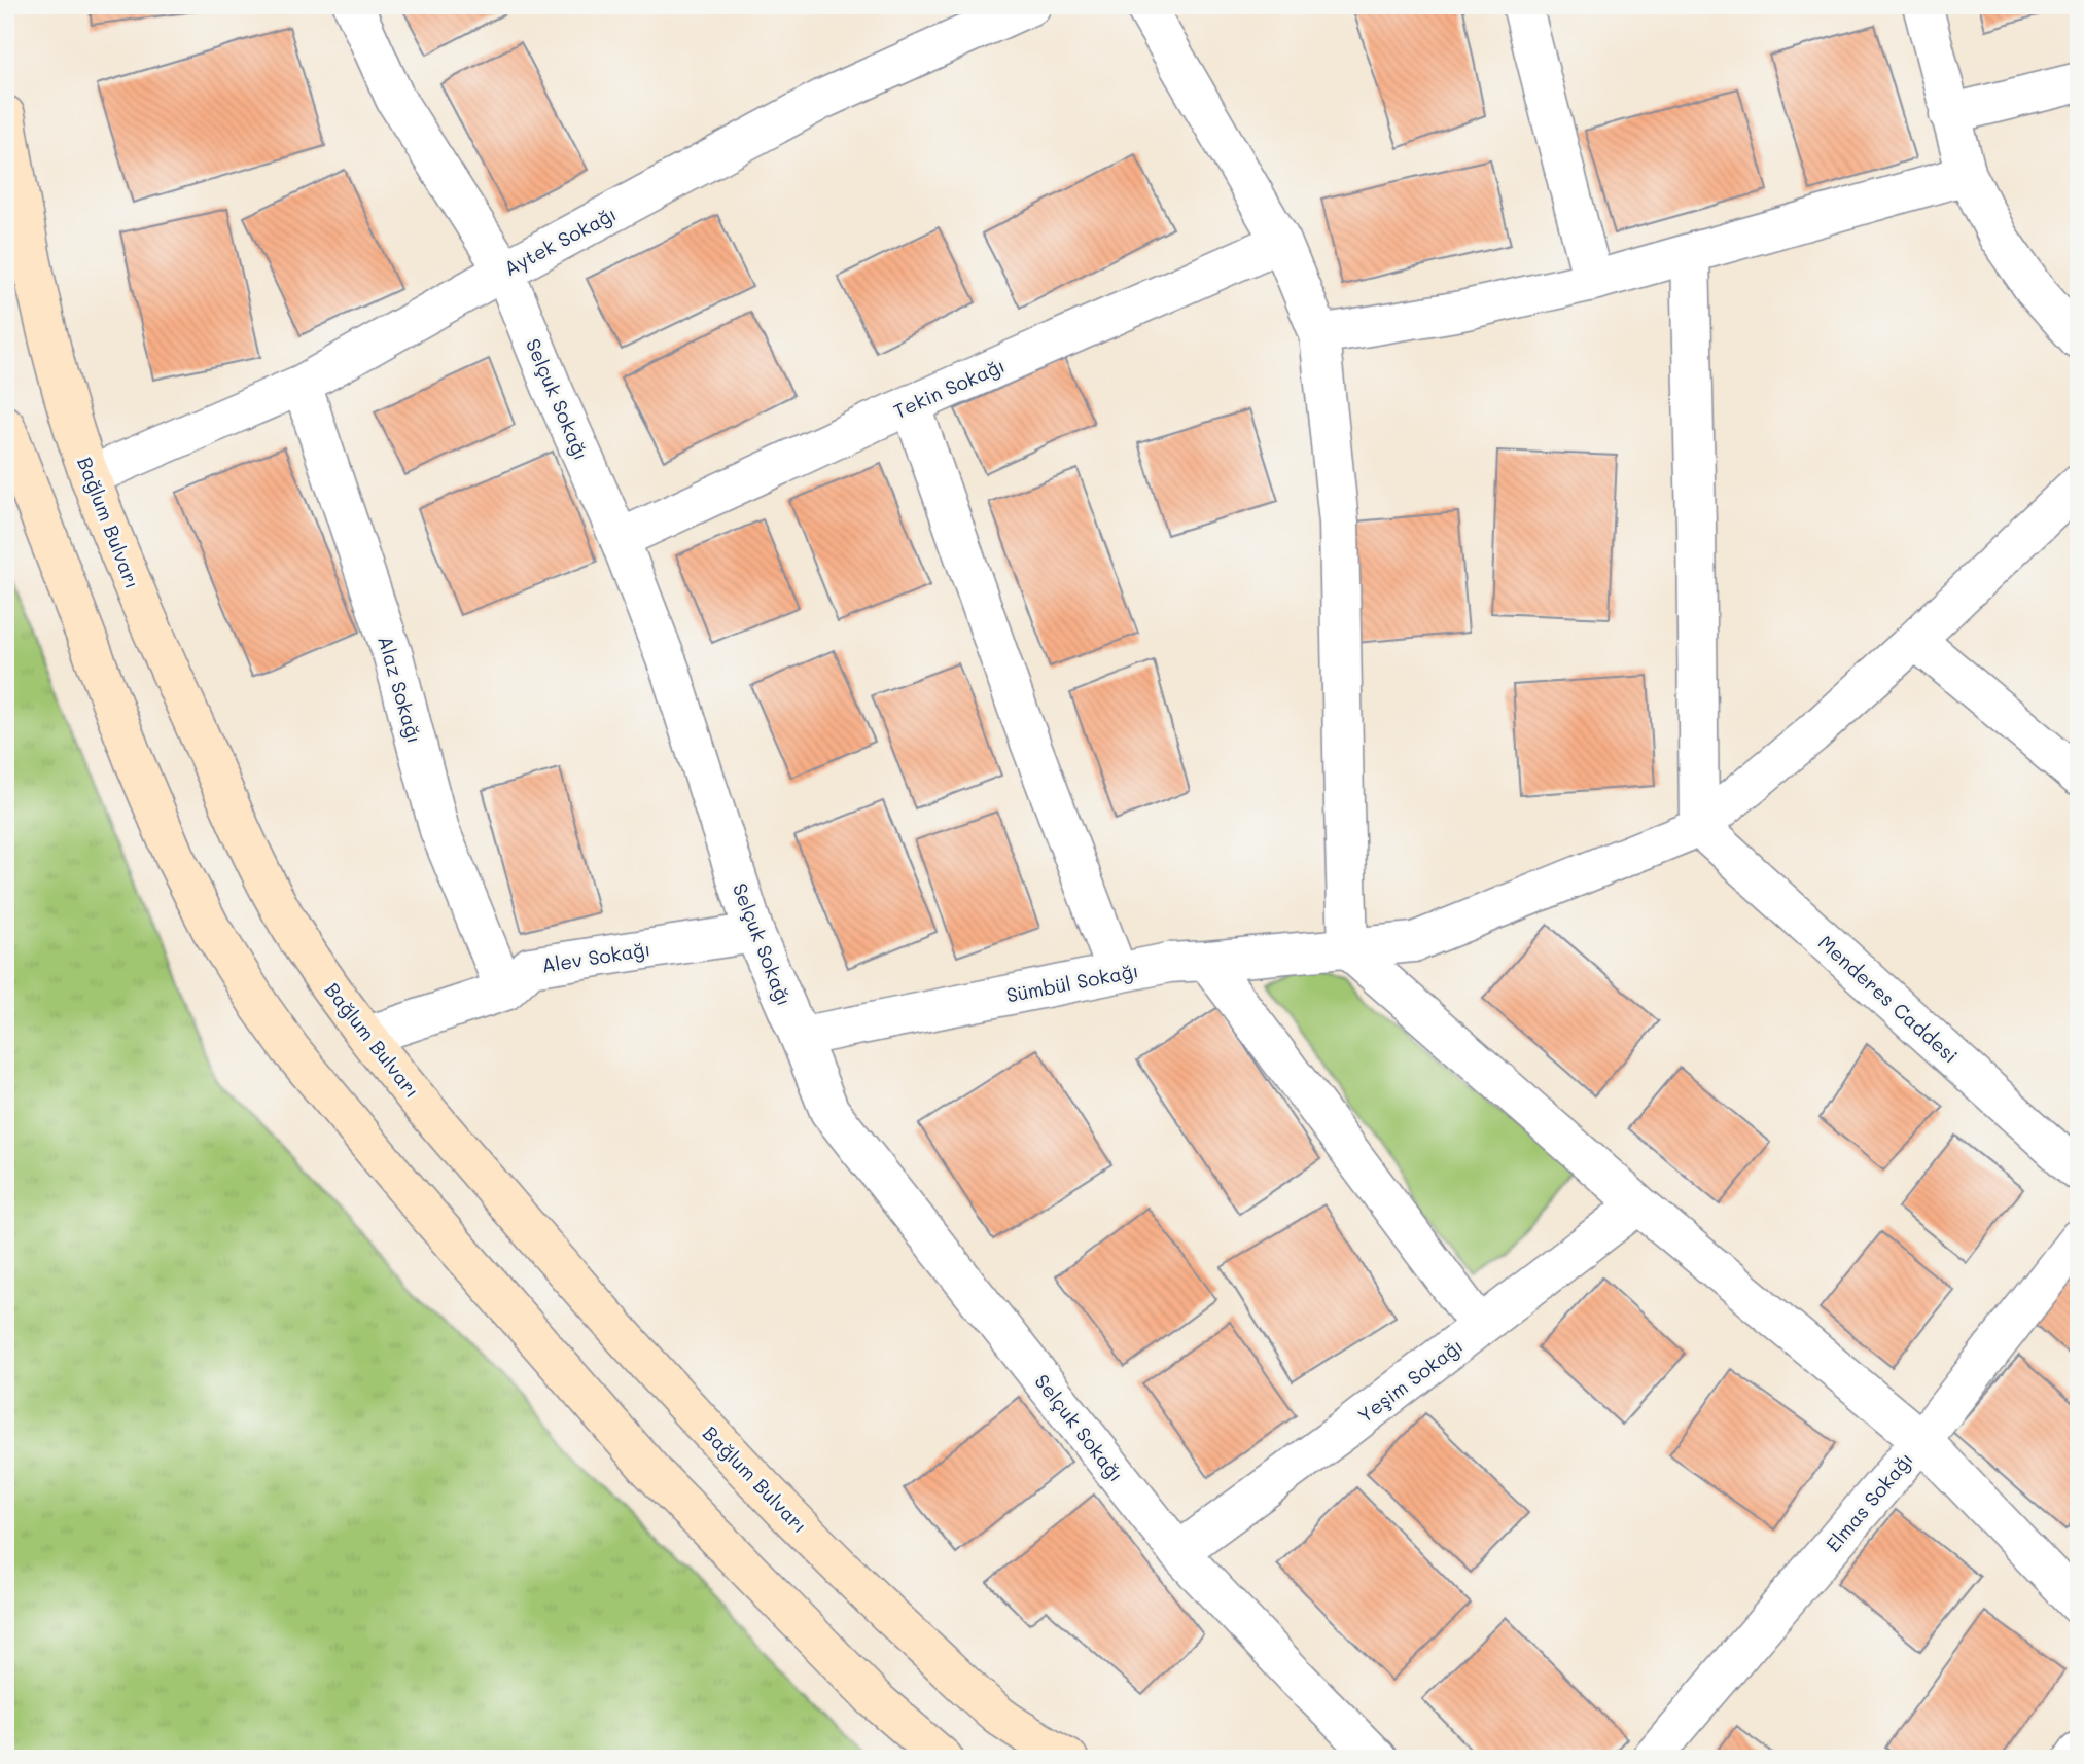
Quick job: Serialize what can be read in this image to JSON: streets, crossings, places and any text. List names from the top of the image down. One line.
{"streets":{"main road":["Bağlum Bulvarı"],"street":["Aytek Sokağı","Tekin Sokağı","Selçuk Sokağı","Alaz Sokağı","Alev Sokağı","Sümbül Sokağı","Menderes Caddesi","Yeşim Sokağı","Elmas Sokağı"]},"crossings":[["Aytek Sokağı","Selçuk Sokağı"],["Aytek Sokağı","Bağlum Bulvarı"],["Aytek Sokağı","Alaz Sokağı"],["Tekin Sokağı","Selçuk Sokağı"],["Selçuk Sokağı","Alev Sokağı"],["Selçuk Sokağı","Sümbül Sokağı"],["Selçuk Sokağı","Yeşim Sokağı"],["Bağlum Bulvarı","Alev Sokağı"],["Alaz Sokağı","Alev Sokağı"],["Sümbül Sokağı","Menderes Caddesi"]]}
